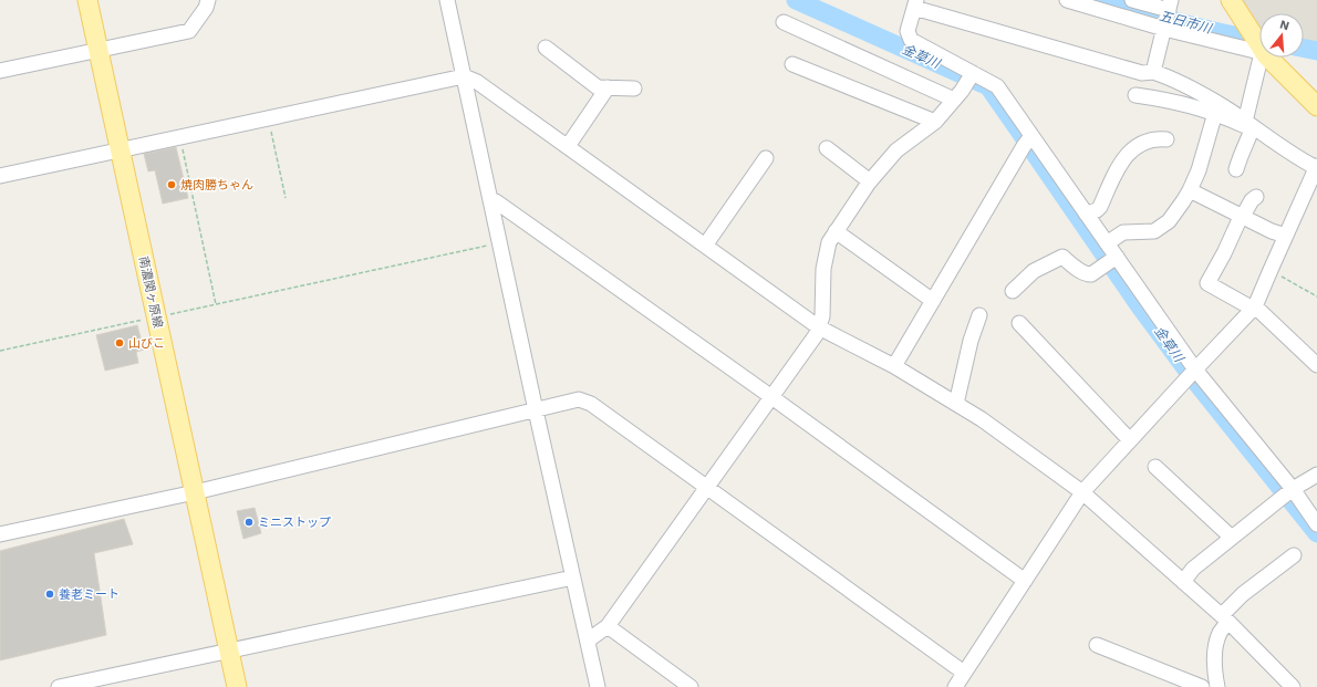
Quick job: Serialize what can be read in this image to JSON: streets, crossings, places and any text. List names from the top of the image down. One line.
{"streets":{"main road":["南濃関ヶ原線"]},"water":["五日市川","金草川"],"places":["焼肉勝ちゃん","山びこ","ミニストップ","養老ミート"],"north":"top"}
